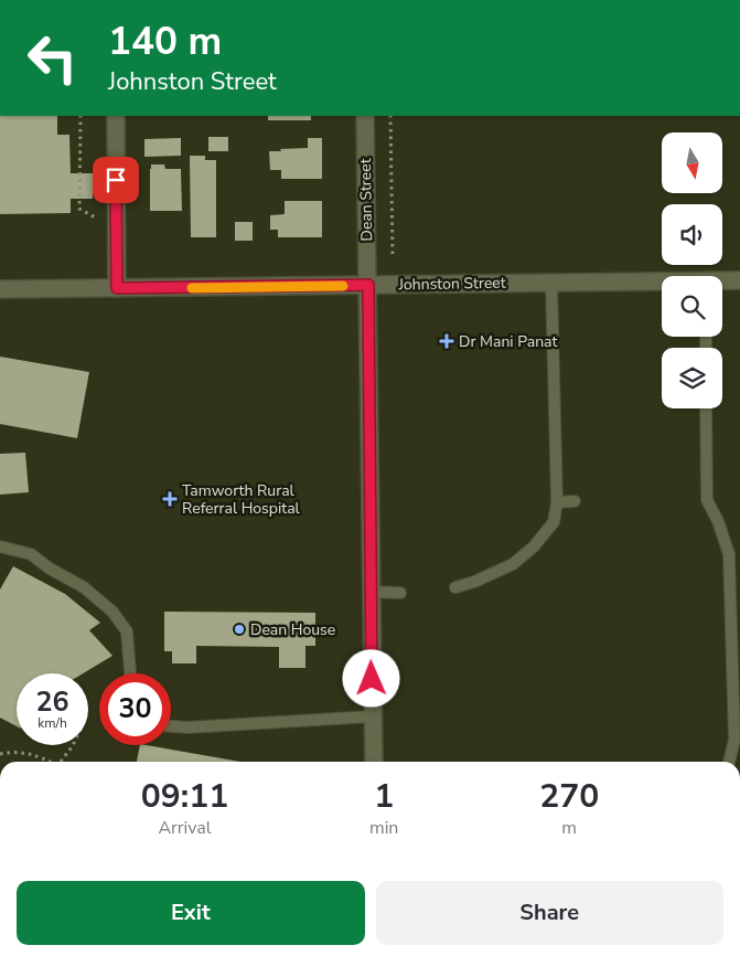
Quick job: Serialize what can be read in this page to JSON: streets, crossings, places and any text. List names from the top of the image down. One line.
{"streets":{"street":["Dean Street","Johnston Street"]},"crossings":[["Dean Street","Johnston Street"]],"places":{"health":["Dr Mani Panat","Tamworth Rural Referral Hospital"],"other":["Dean House"]},"north":"bottom","page":{"turn":["140 m","Johnston Street"],"speed":"26 km/h","limit":"30","eta":["09:11","Arrival","1","min","270","m"],"buttons":["Exit","Share"]}}
